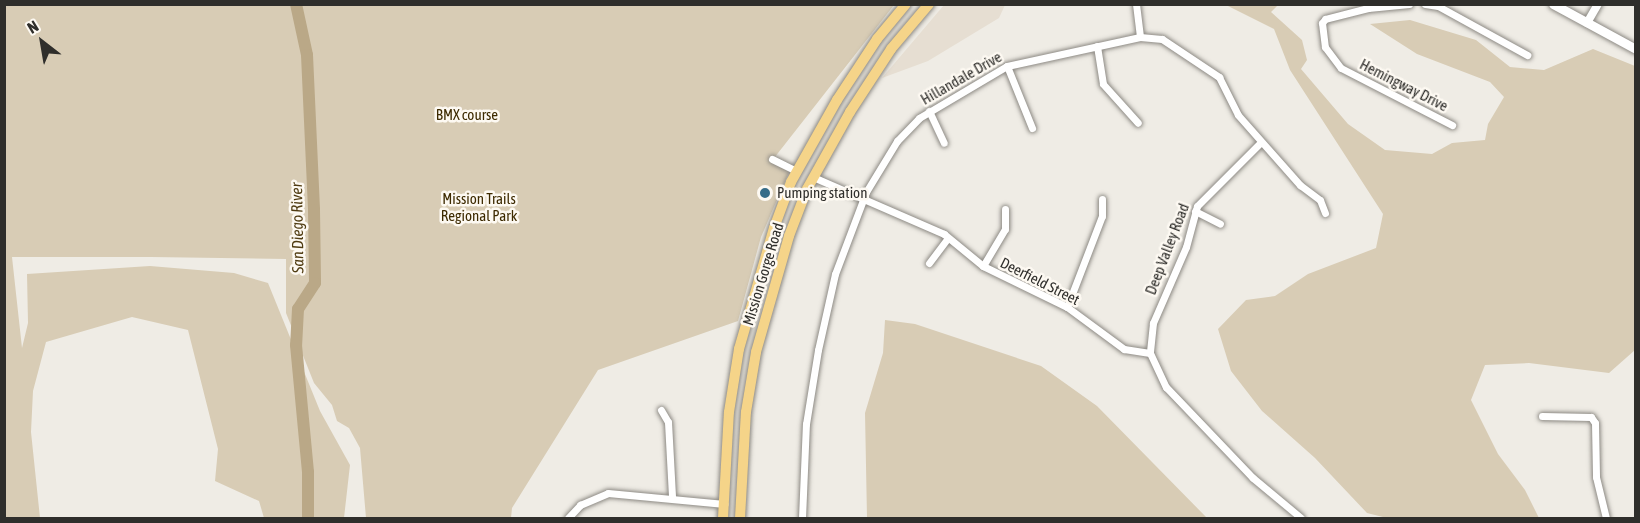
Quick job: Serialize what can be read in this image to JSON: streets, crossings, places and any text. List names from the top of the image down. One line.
{"streets":{"main road":["Mission Gorge Road"],"street":["Hillandale Drive","Hemingway Drive","Deep Valley Road","Deerfield Street"]},"crossings":[["Hillandale Drive","Deep Valley Road"],["Hillandale Drive","Deerfield Street"],["Deep Valley Road","Deerfield Street"],["Mission Gorge Road","Deerfield Street"]],"water":["San Diego River"],"parks":["BMX course","Mission Trails Regional Park"],"places":["Pumping station"],"north":"top left"}
